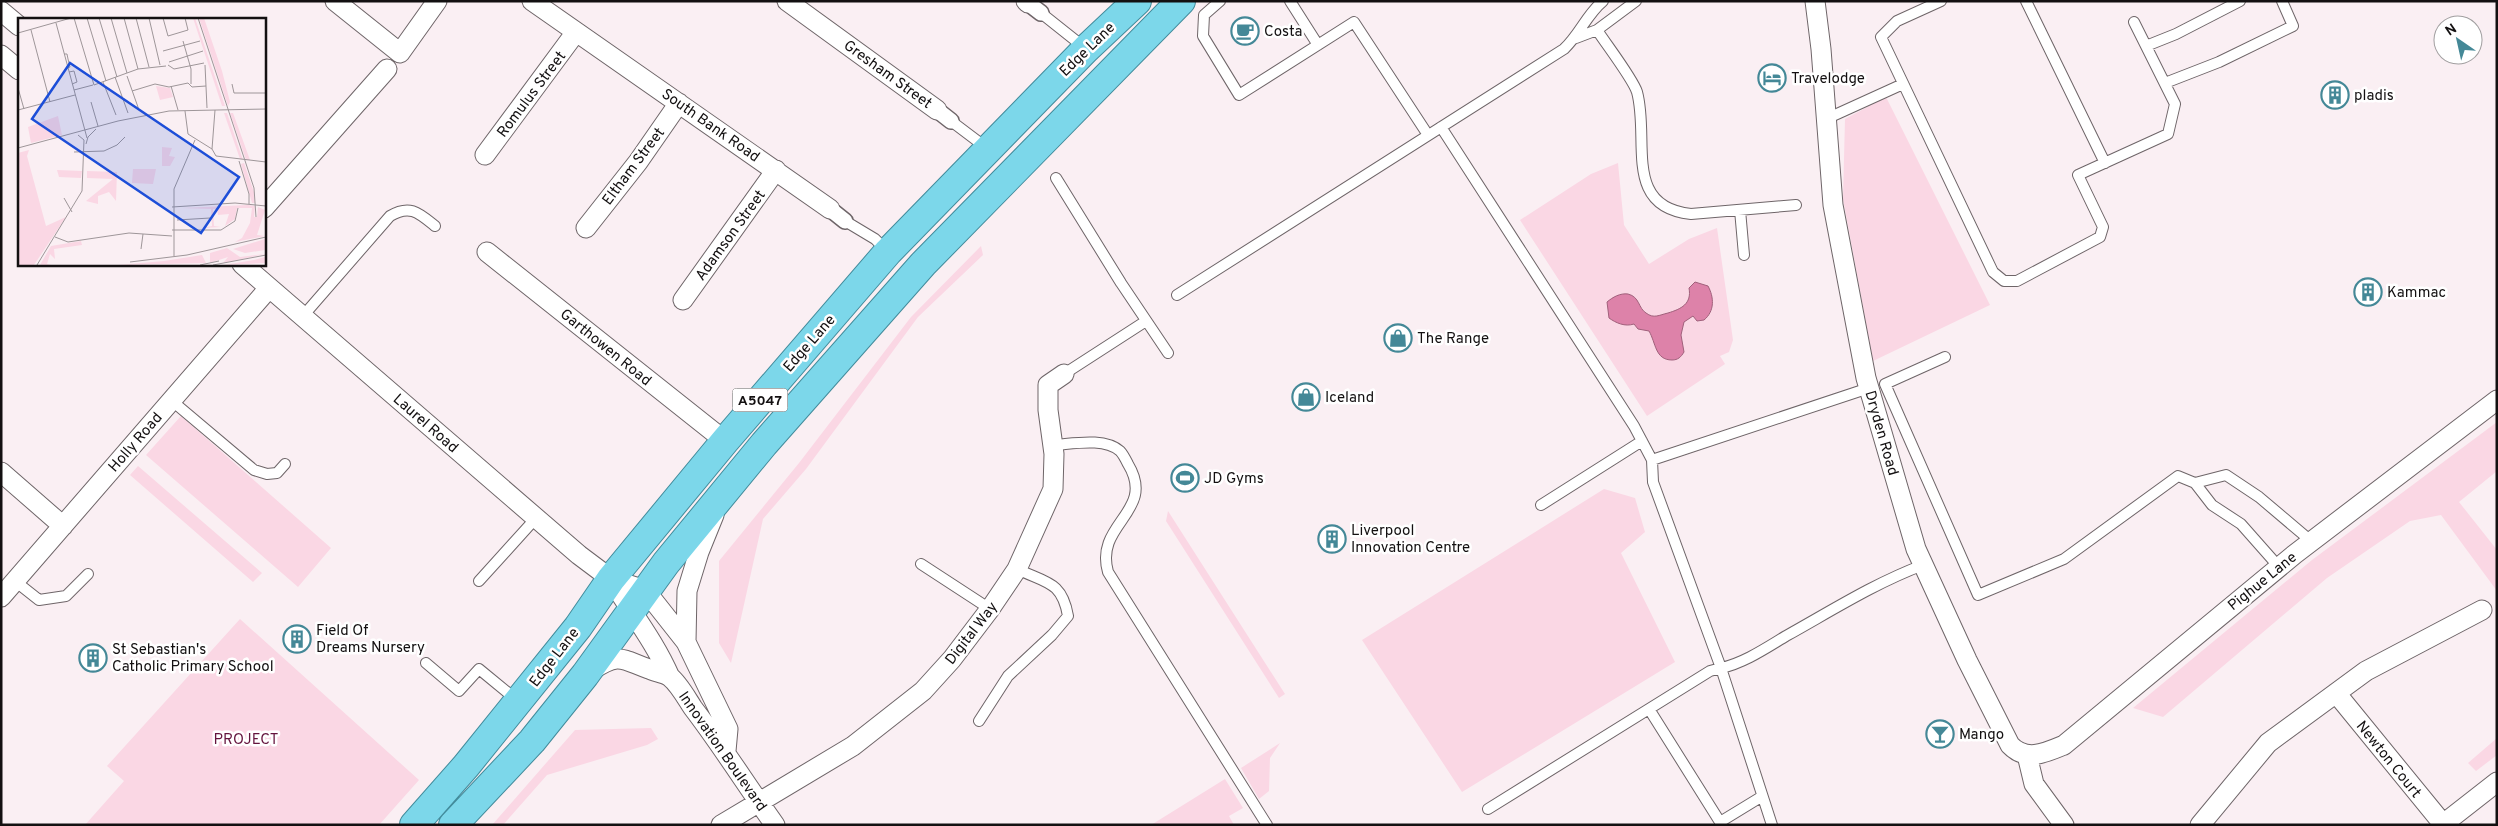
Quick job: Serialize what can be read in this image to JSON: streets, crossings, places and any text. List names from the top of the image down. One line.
{"streets":{"highway":["Edge Lane","A5047"],"street":["Gresham Street","Romulus Street","South Bank Road","Eltham Street","Adamson Street","Garthowen Road","Laurel Road","Dryden Road","Holly Road","Pighue Lane","Digital Way","Innovation Boulevard","Newton Court"]},"crossings":[["Edge Lane","Gresham Street"],["Edge Lane","South Bank Road"],["Edge Lane","Garthowen Road"],["Edge Lane","Laurel Road"],["Romulus Street","South Bank Road"],["South Bank Road","Eltham Street"],["South Bank Road","Adamson Street"],["A5047","Laurel Road"],["A5047","Innovation Boulevard"],["Laurel Road","Holly Road"],["Laurel Road","Innovation Boulevard"],["Dryden Road","Pighue Lane"],["Digital Way","Innovation Boulevard"]],"parks":["PROJECT"],"places":{"cafe":["Costa"],"hotel":["Travelodge"],"building":["pladis","Kammac","Liverpool Innovation Centre","Field Of Dreams Nursery","St Sebastian's Catholic Primary School"],"shop":["The Range","Iceland"],"sports":["JD Gyms"],"bar":["Mango"]},"north":"top left"}
